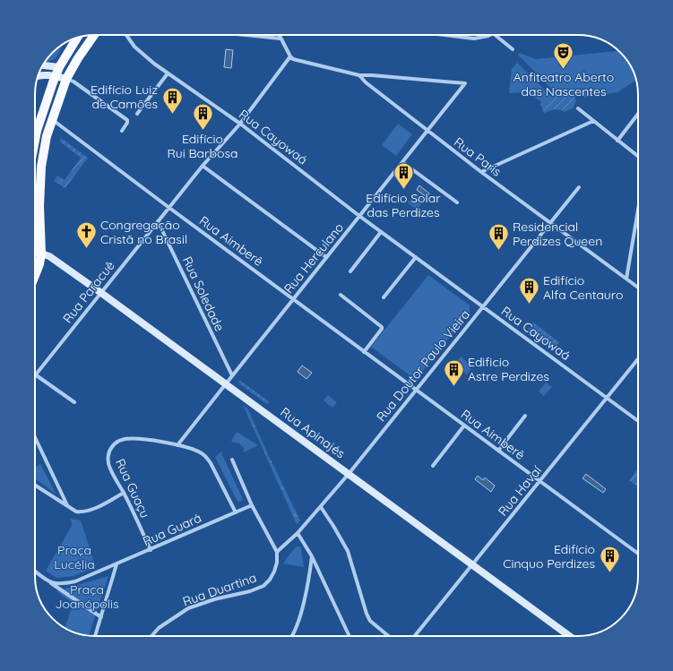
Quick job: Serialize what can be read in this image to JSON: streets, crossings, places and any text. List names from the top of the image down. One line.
{"streets":{"street":["Rua Cayowaá","Rua Paris","Rua Aimberê","Rua Herculano","Rua Paracuê","Rua Soledade","Rua Doutor Paulo Vieira","Rua Apinajés","Rua Guaçu","Rua Havaí","Rua Guará","Rua Duartina"]},"crossings":[["Rua Cayowaá","Rua Herculano"],["Rua Cayowaá","Rua Paracuê"],["Rua Cayowaá","Rua Doutor Paulo Vieira"],["Rua Cayowaá","Rua Havaí"],["Rua Paris","Rua Herculano"],["Rua Paris","Rua Doutor Paulo Vieira"],["Rua Aimberê","Rua Herculano"],["Rua Aimberê","Rua Paracuê"],["Rua Aimberê","Rua Doutor Paulo Vieira"],["Rua Aimberê","Rua Havaí"],["Rua Herculano","Rua Soledade"],["Rua Herculano","Rua Apinajés"],["Rua Herculano","Rua Guaçu"],["Rua Paracuê","Rua Soledade"],["Rua Paracuê","Rua Apinajés"],["Rua Doutor Paulo Vieira","Rua Apinajés"],["Rua Doutor Paulo Vieira","Rua Duartina"],["Rua Apinajés","Rua Havaí"],["Rua Guaçu","Rua Guará"]],"parks":["Praça Lucélia","Praça Joanópolis"],"places":{"theatre":["Anfiteatro Aberto das Nascentes"],"building":["Edifício Luiz de Camões","Edifício Rui Barbosa","Edifício Solar das Perdizes","Residencial Perdizes Queen","Edifício Alfa Centauro","Edificio Astre Perdizes","Edifício Cinquo Perdizes"],"church":["Congregação Cristã no Brasil"]}}
